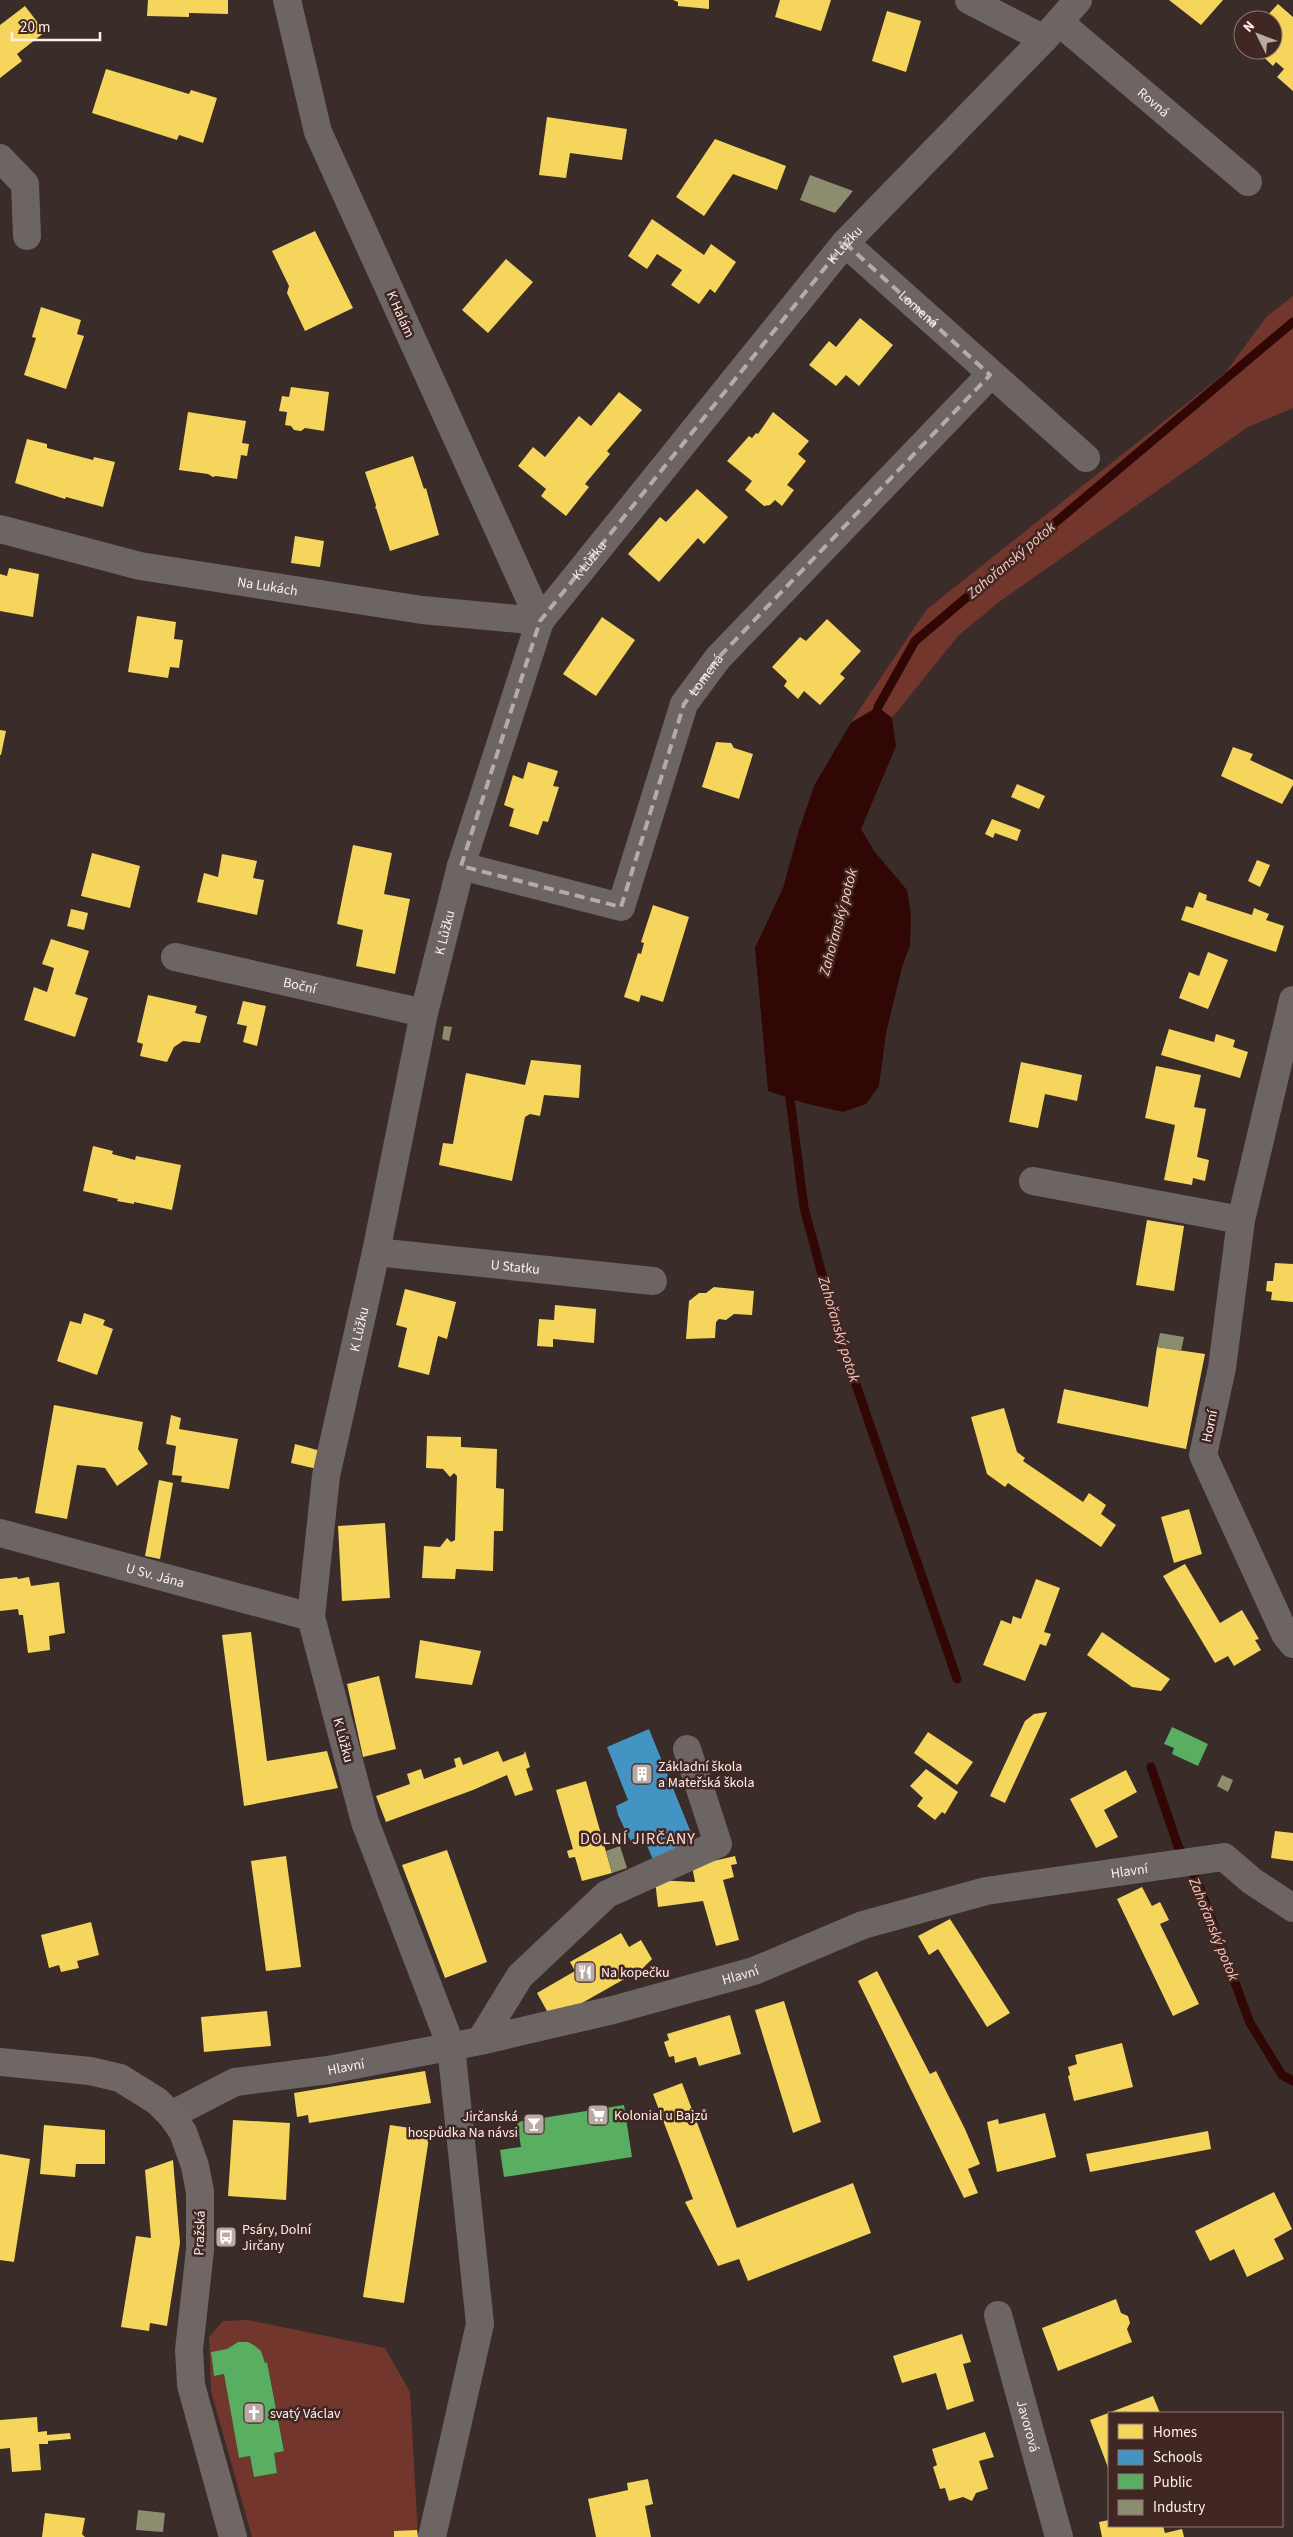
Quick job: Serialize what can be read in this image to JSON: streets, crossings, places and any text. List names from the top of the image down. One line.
{"streets":{"main road":["Pražská"],"street":["Rovná","K Lůžku","Lomená","K Halám","Na Lukách","Boční","U Statku","Horní","U Sv. Jána","Hlavní","Javorová"]},"crossings":[["Rovná","K Lůžku"],["K Lůžku","Lomená"],["K Lůžku","K Halám"],["K Lůžku","Na Lukách"],["K Lůžku","Boční"],["K Lůžku","U Statku"],["K Lůžku","U Sv. Jána"],["K Lůžku","Hlavní"],["K Halám","Na Lukách"],["Hlavní","Pražská"]],"districts":["DOLNÍ JIRČANY"],"water":["Zahořanský potok"],"places":{"building":["Základní škola a Mateřská škola"],"restaurant":["Na kopečku"],"supermarket":["Kolonial u Bajzů"],"bar":["Jirčanská hospůdka Na návsi"],"bus stop":["Psáry, Dolní Jirčany"],"church":["svatý Václav"]},"legend":["Homes","Schools","Public","Industry"],"scale_bar":"20 m","north":"top left"}
